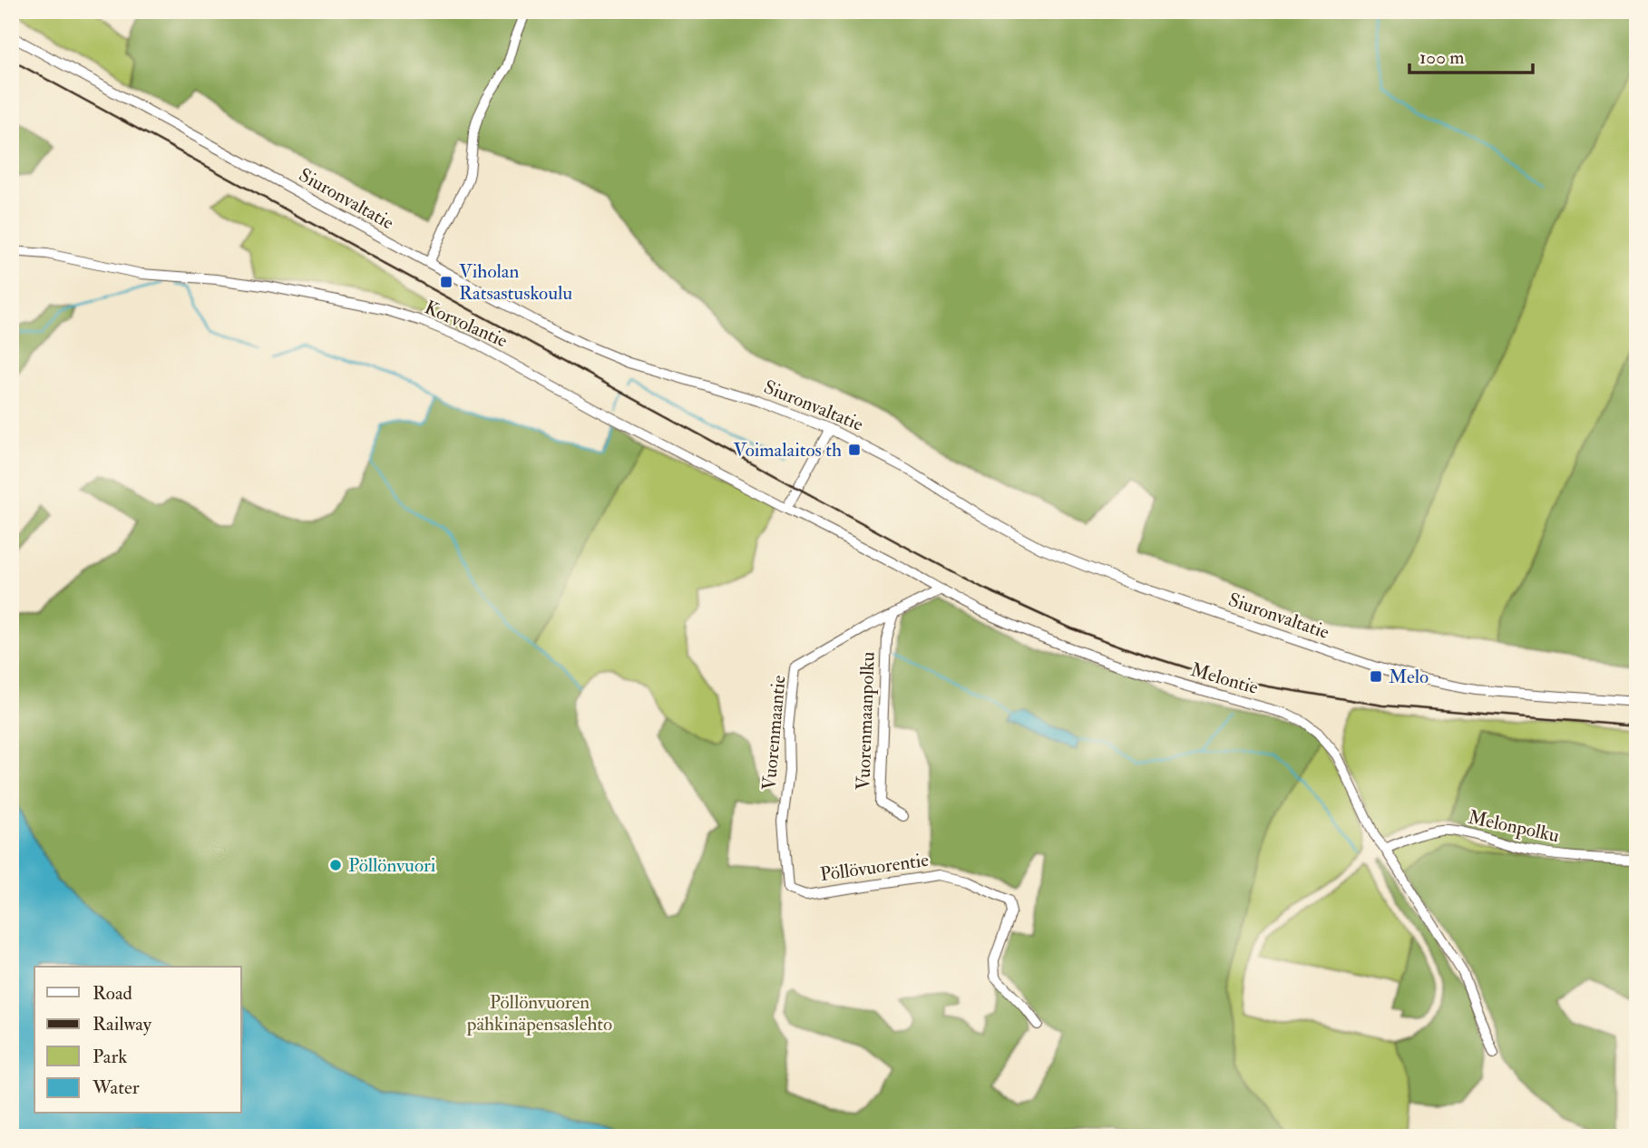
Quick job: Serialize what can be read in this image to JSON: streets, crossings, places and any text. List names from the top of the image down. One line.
{"streets":{"street":["Siuronvaltatie","Korvolantie","Melontie","Vuorenmaanpolku","Vuorenmaantie","Melonpolku","Pöllövuorentie"]},"crossings":[["Korvolantie","Melontie"],["Melontie","Vuorenmaantie"],["Melontie","Melonpolku"],["Vuorenmaanpolku","Vuorenmaantie"],["Vuorenmaantie","Pöllövuorentie"]],"parks":["Pöllönvuoren pähkinäpensaslehto"],"places":{"transit":["Viholan Ratsastuskoulu","Voimalaitos th","Melo"],"other":["Pöllönvuori"]},"legend":["Road","Railway","Park","Water"],"scale_bar":"100 m"}
